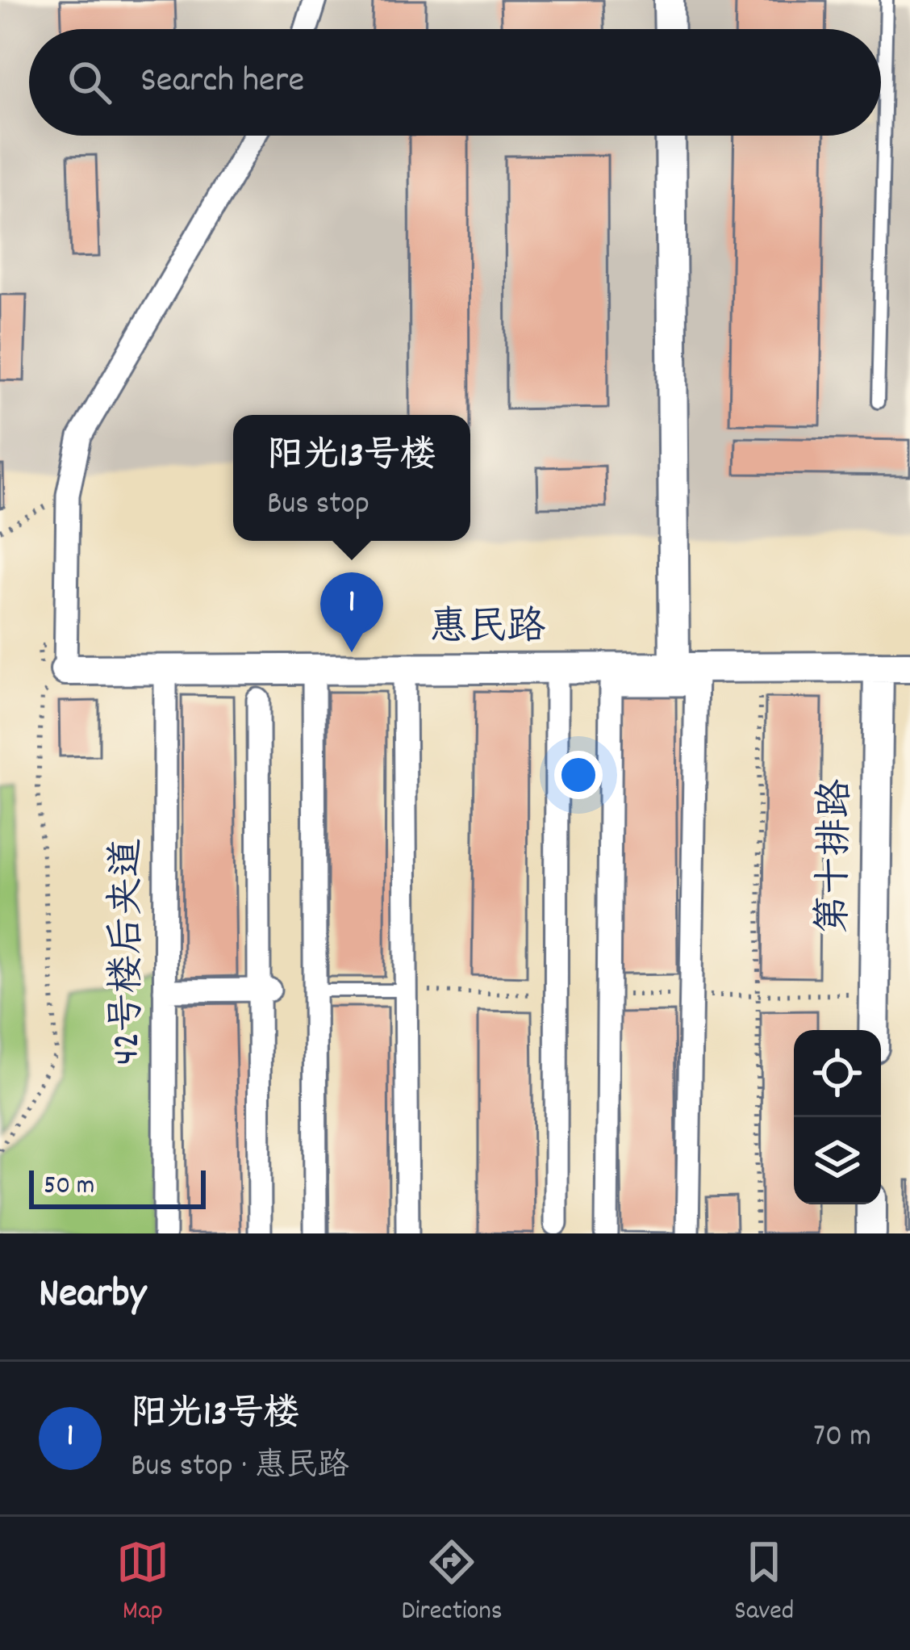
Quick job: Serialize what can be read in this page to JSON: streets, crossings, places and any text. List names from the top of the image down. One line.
{"streets":{"street":["惠民路","第十排路","42号楼后夹道"]},"crossings":[["惠民路","第十排路"],["惠民路","42号楼后夹道"]],"scale_bar":"50 m","page":{"search":"Search here","popup":["阳光13号楼","Bus stop"],"pins":"1","scale":"50 m","heading":"Nearby","list":[{"mark":"1","name":"阳光13号楼","note":"Bus stop · 惠民路","value":"70 m"}],"nav":["Map","Directions","Saved"]}}
